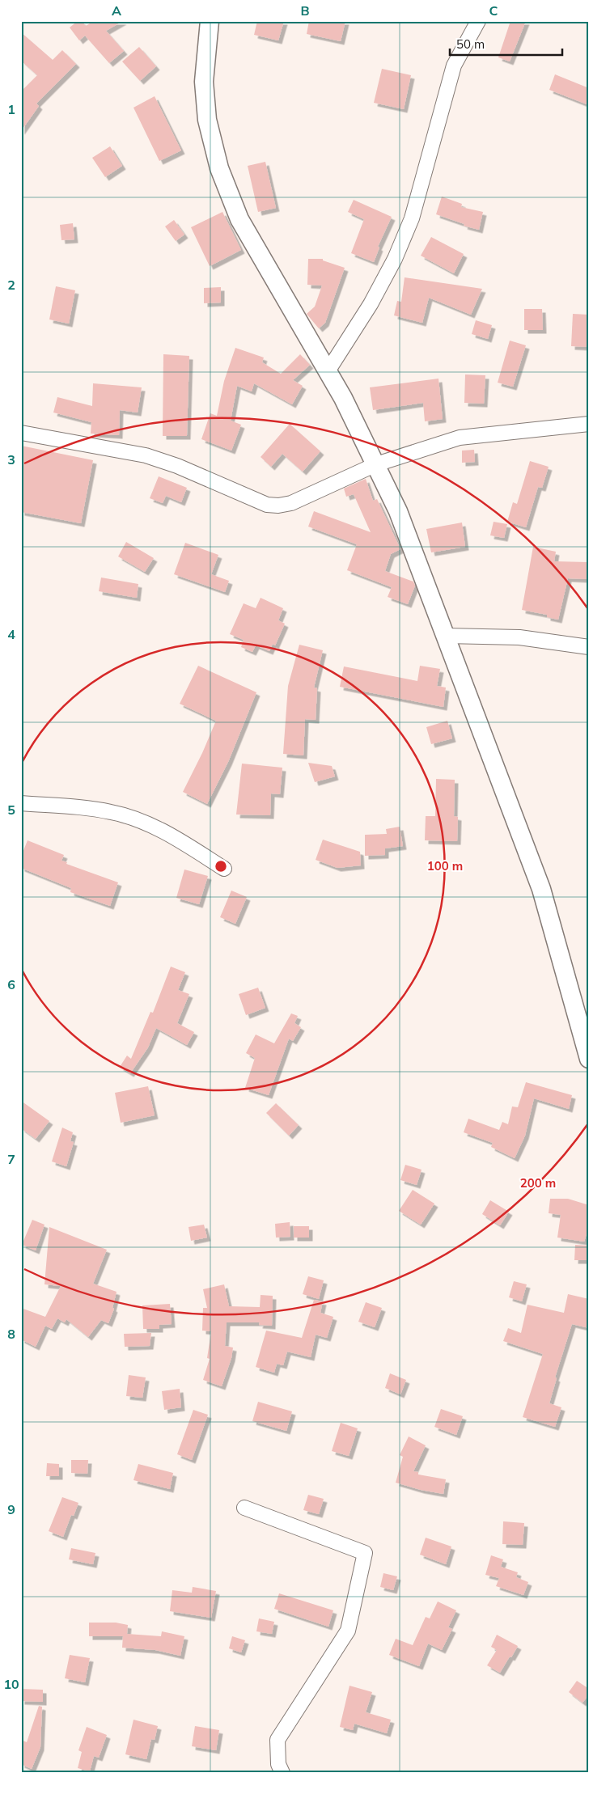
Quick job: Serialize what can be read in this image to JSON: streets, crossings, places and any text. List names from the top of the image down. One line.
{"scale_bar":"50 m","grid":{"columns":["A","B","C"],"rows":["1","2","3","4","5","6","7","8","9","10"]},"rings":["100 m","200 m"]}
